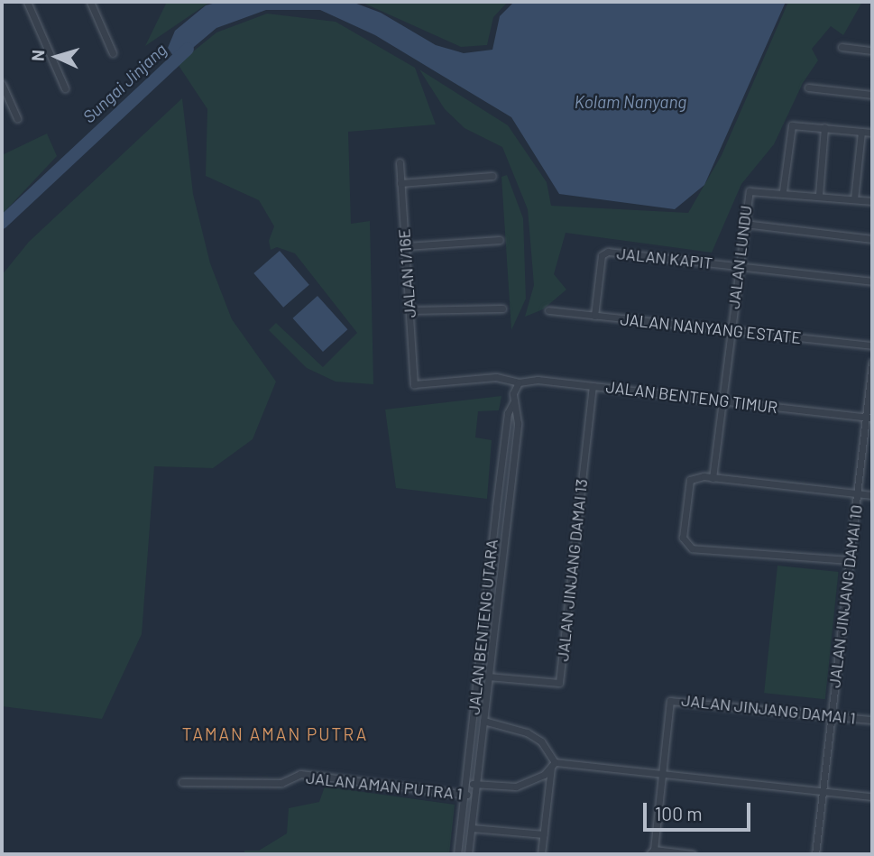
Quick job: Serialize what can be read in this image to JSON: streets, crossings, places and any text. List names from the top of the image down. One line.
{"streets":{"street":["JALAN LUNDU","JALAN KAPIT","JALAN 1/16E","JALAN NANYANG ESTATE","JALAN BENTENG TIMUR","JALAN JINJANG DAMAI 13","JALAN JINJANG DAMAI 10","JALAN BENTENG UTARA","JALAN JINJANG DAMAI 1","JALAN AMAN PUTRA 1"]},"crossings":[["JALAN LUNDU","JALAN KAPIT"],["JALAN LUNDU","JALAN NANYANG ESTATE"],["JALAN LUNDU","JALAN BENTENG TIMUR"],["JALAN KAPIT","JALAN NANYANG ESTATE"],["JALAN 1/16E","JALAN BENTENG TIMUR"],["JALAN BENTENG TIMUR","JALAN JINJANG DAMAI 13"],["JALAN BENTENG TIMUR","JALAN JINJANG DAMAI 10"],["JALAN BENTENG TIMUR","JALAN BENTENG UTARA"],["JALAN JINJANG DAMAI 13","JALAN BENTENG UTARA"],["JALAN JINJANG DAMAI 10","JALAN JINJANG DAMAI 1"],["JALAN BENTENG UTARA","JALAN AMAN PUTRA 1"]],"districts":["TAMAN AMAN PUTRA"],"water":["Sungai Jinjang","Kolam Nanyang"],"scale_bar":"100 m","north":"left"}
